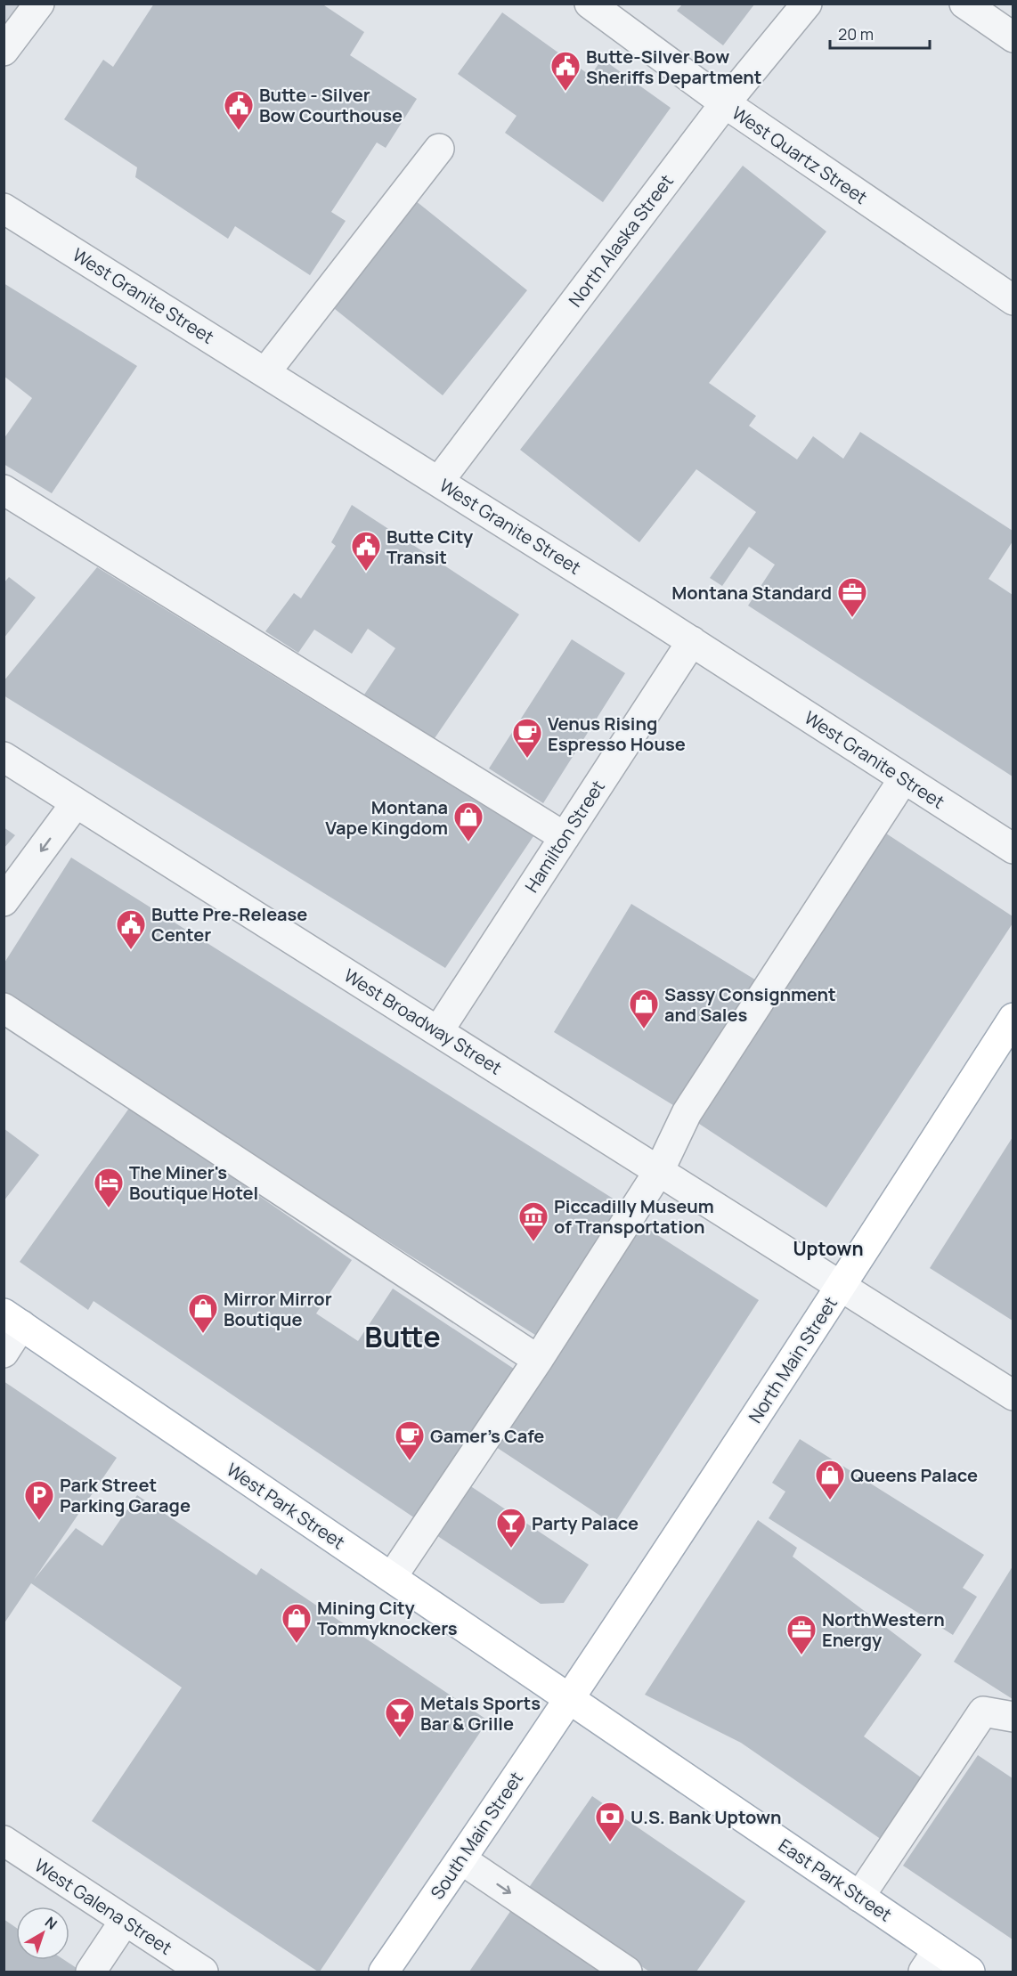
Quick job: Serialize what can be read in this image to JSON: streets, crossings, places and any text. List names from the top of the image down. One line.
{"streets":{"main road":["North Main Street","West Park Street","South Main Street","East Park Street"],"street":["West Quartz Street","North Alaska Street","West Granite Street","Hamilton Street","West Broadway Street","West Galena Street"]},"crossings":[["West Quartz Street","North Alaska Street"],["North Alaska Street","West Granite Street"],["West Granite Street","Hamilton Street"],["Hamilton Street","West Broadway Street"],["West Broadway Street","North Main Street"],["North Main Street","West Park Street"],["North Main Street","South Main Street"],["North Main Street","East Park Street"],["West Park Street","South Main Street"],["West Park Street","East Park Street"],["South Main Street","East Park Street"]],"districts":["Uptown","Butte"],"places":{"public building":["Butte-Silver Bow Sheriffs Department","Butte - Silver Bow Courthouse","Butte City Transit","Butte Pre-Release Center"],"office":["Montana Standard","NorthWestern Energy"],"cafe":["Venus Rising Espresso House","Gamer's Cafe"],"shop":["Montana Vape Kingdom","Sassy Consignment and Sales","Mirror Mirror Boutique","Queens Palace","Mining City Tommyknockers"],"hotel":["The Miner's Boutique Hotel"],"museum":["Piccadilly Museum of Transportation"],"parking":["Park Street Parking Garage"],"bar":["Party Palace","Metals Sports Bar & Grille"],"bank":["U.S. Bank Uptown"]},"scale_bar":"20 m","north":"top right"}
